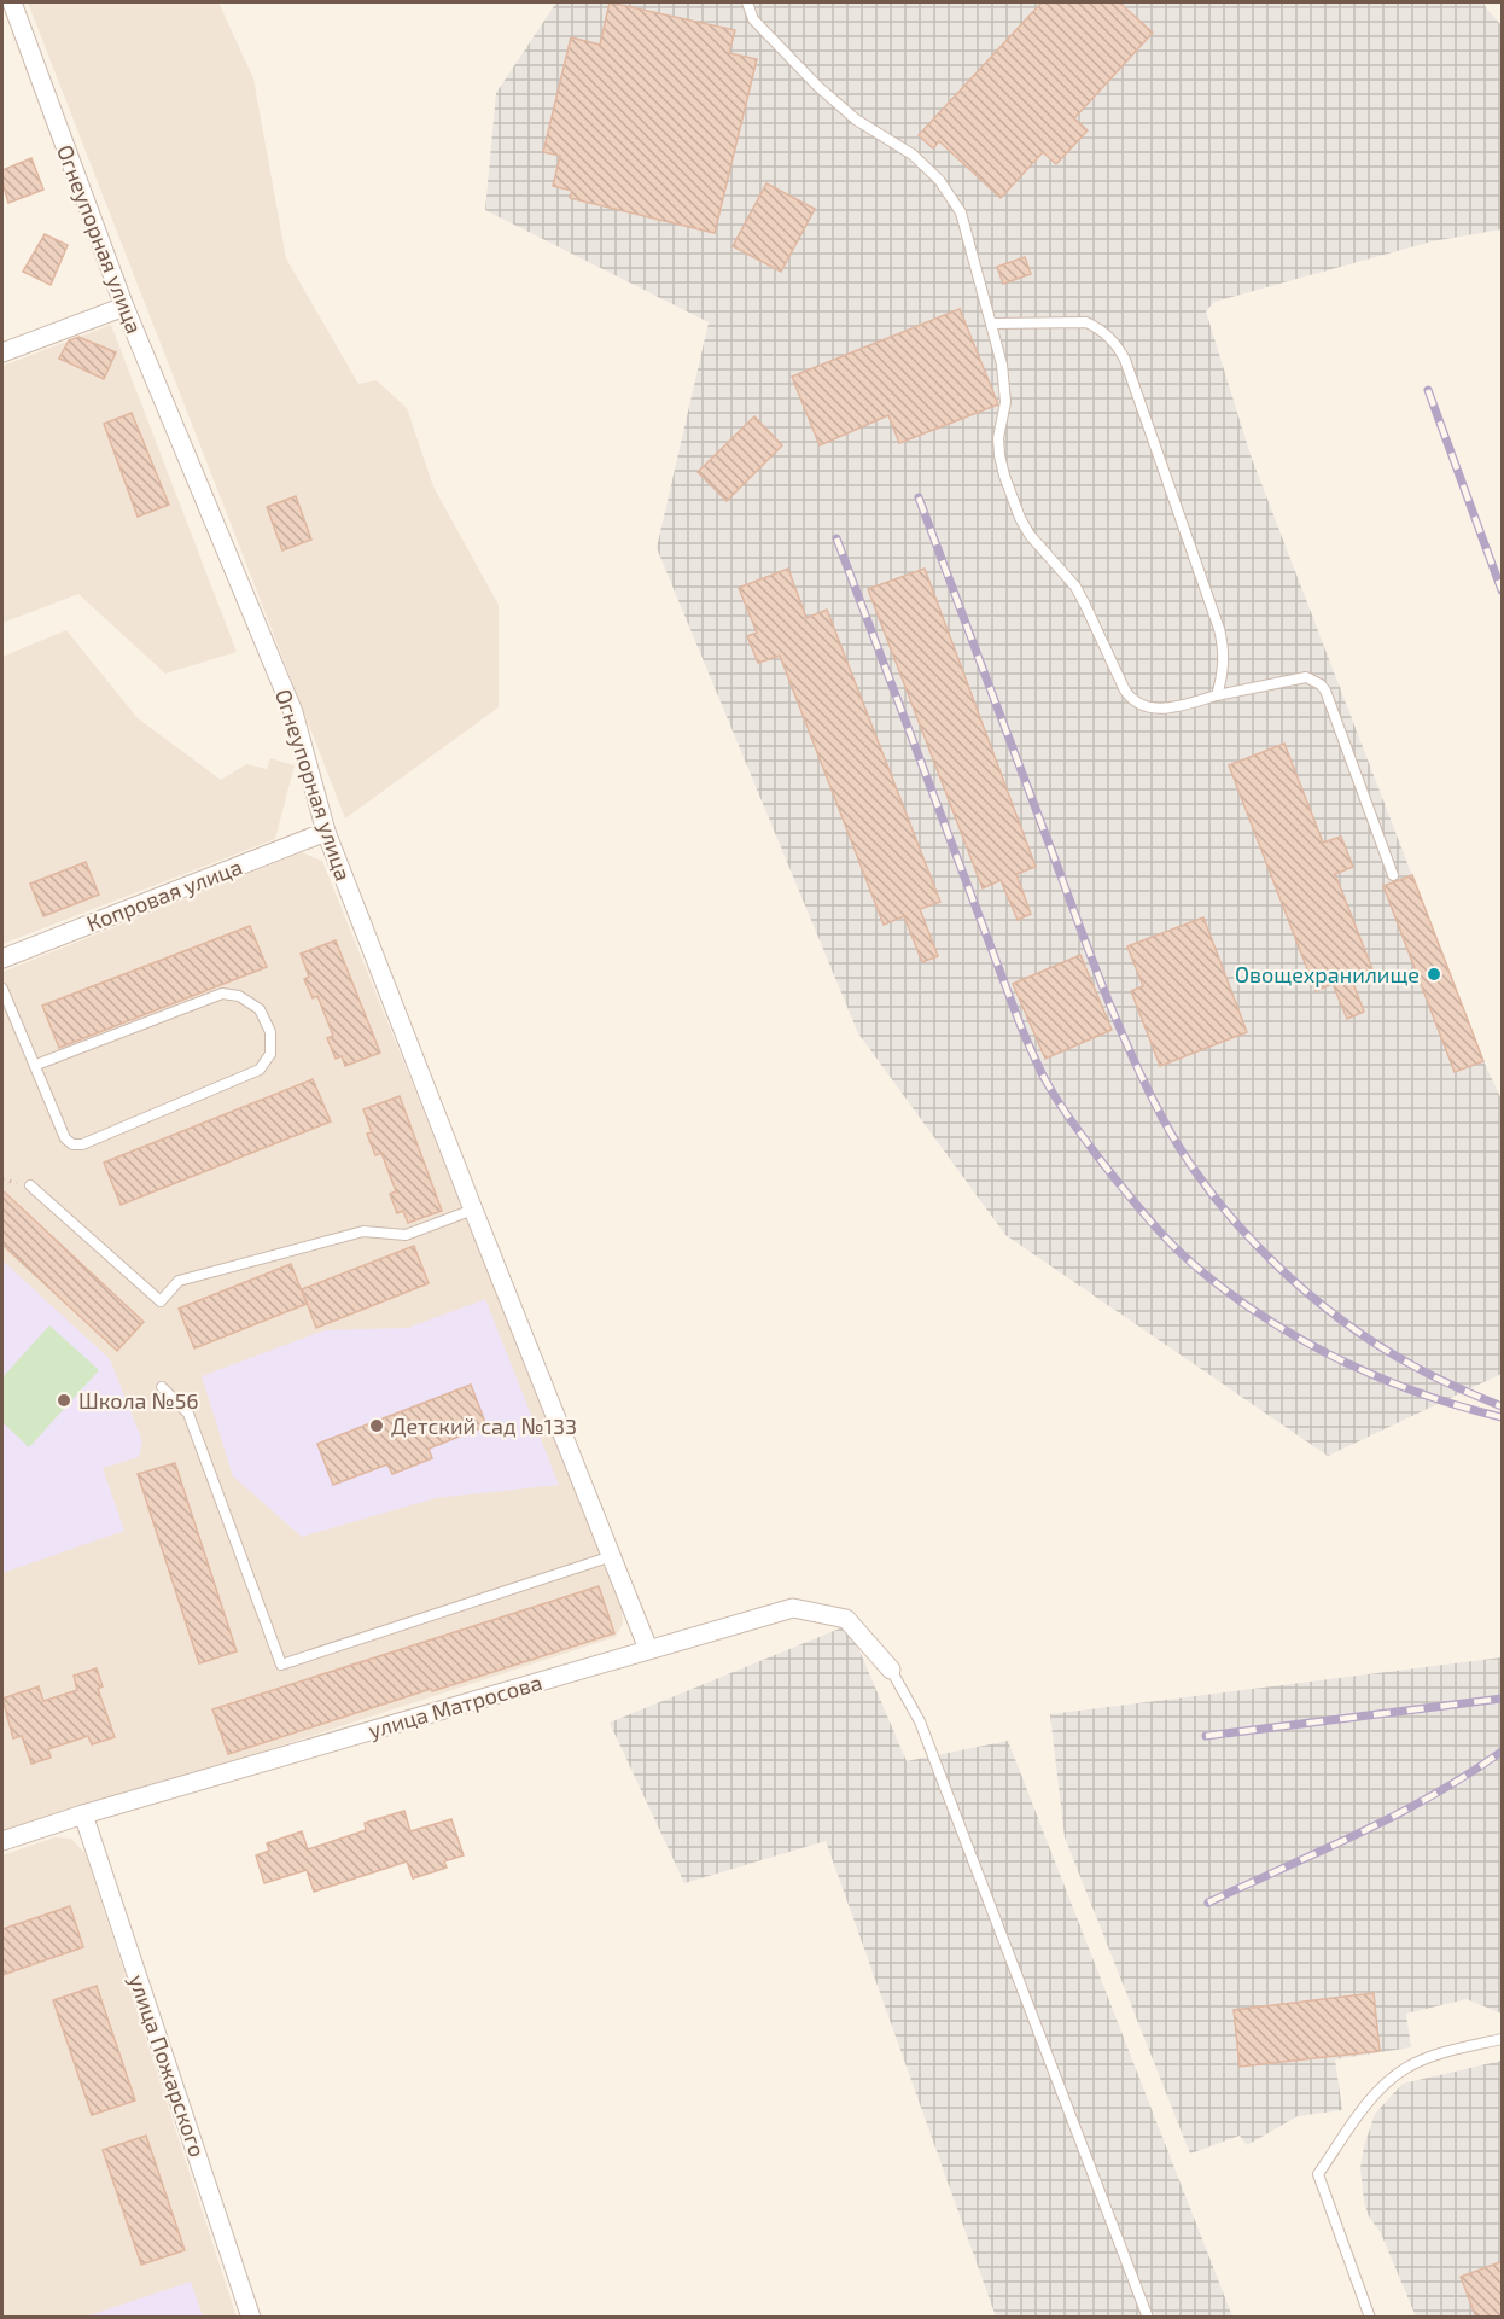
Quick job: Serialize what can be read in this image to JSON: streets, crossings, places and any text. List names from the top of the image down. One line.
{"streets":{"street":["Огнеупорная улица","Копровая улица","улица Матросова","улица Пожарского"]},"crossings":[["Огнеупорная улица","Копровая улица"],["Огнеупорная улица","улица Матросова"],["улица Матросова","улица Пожарского"]],"places":["Овощехранилище","Школа №56","Детский сад №133"]}
